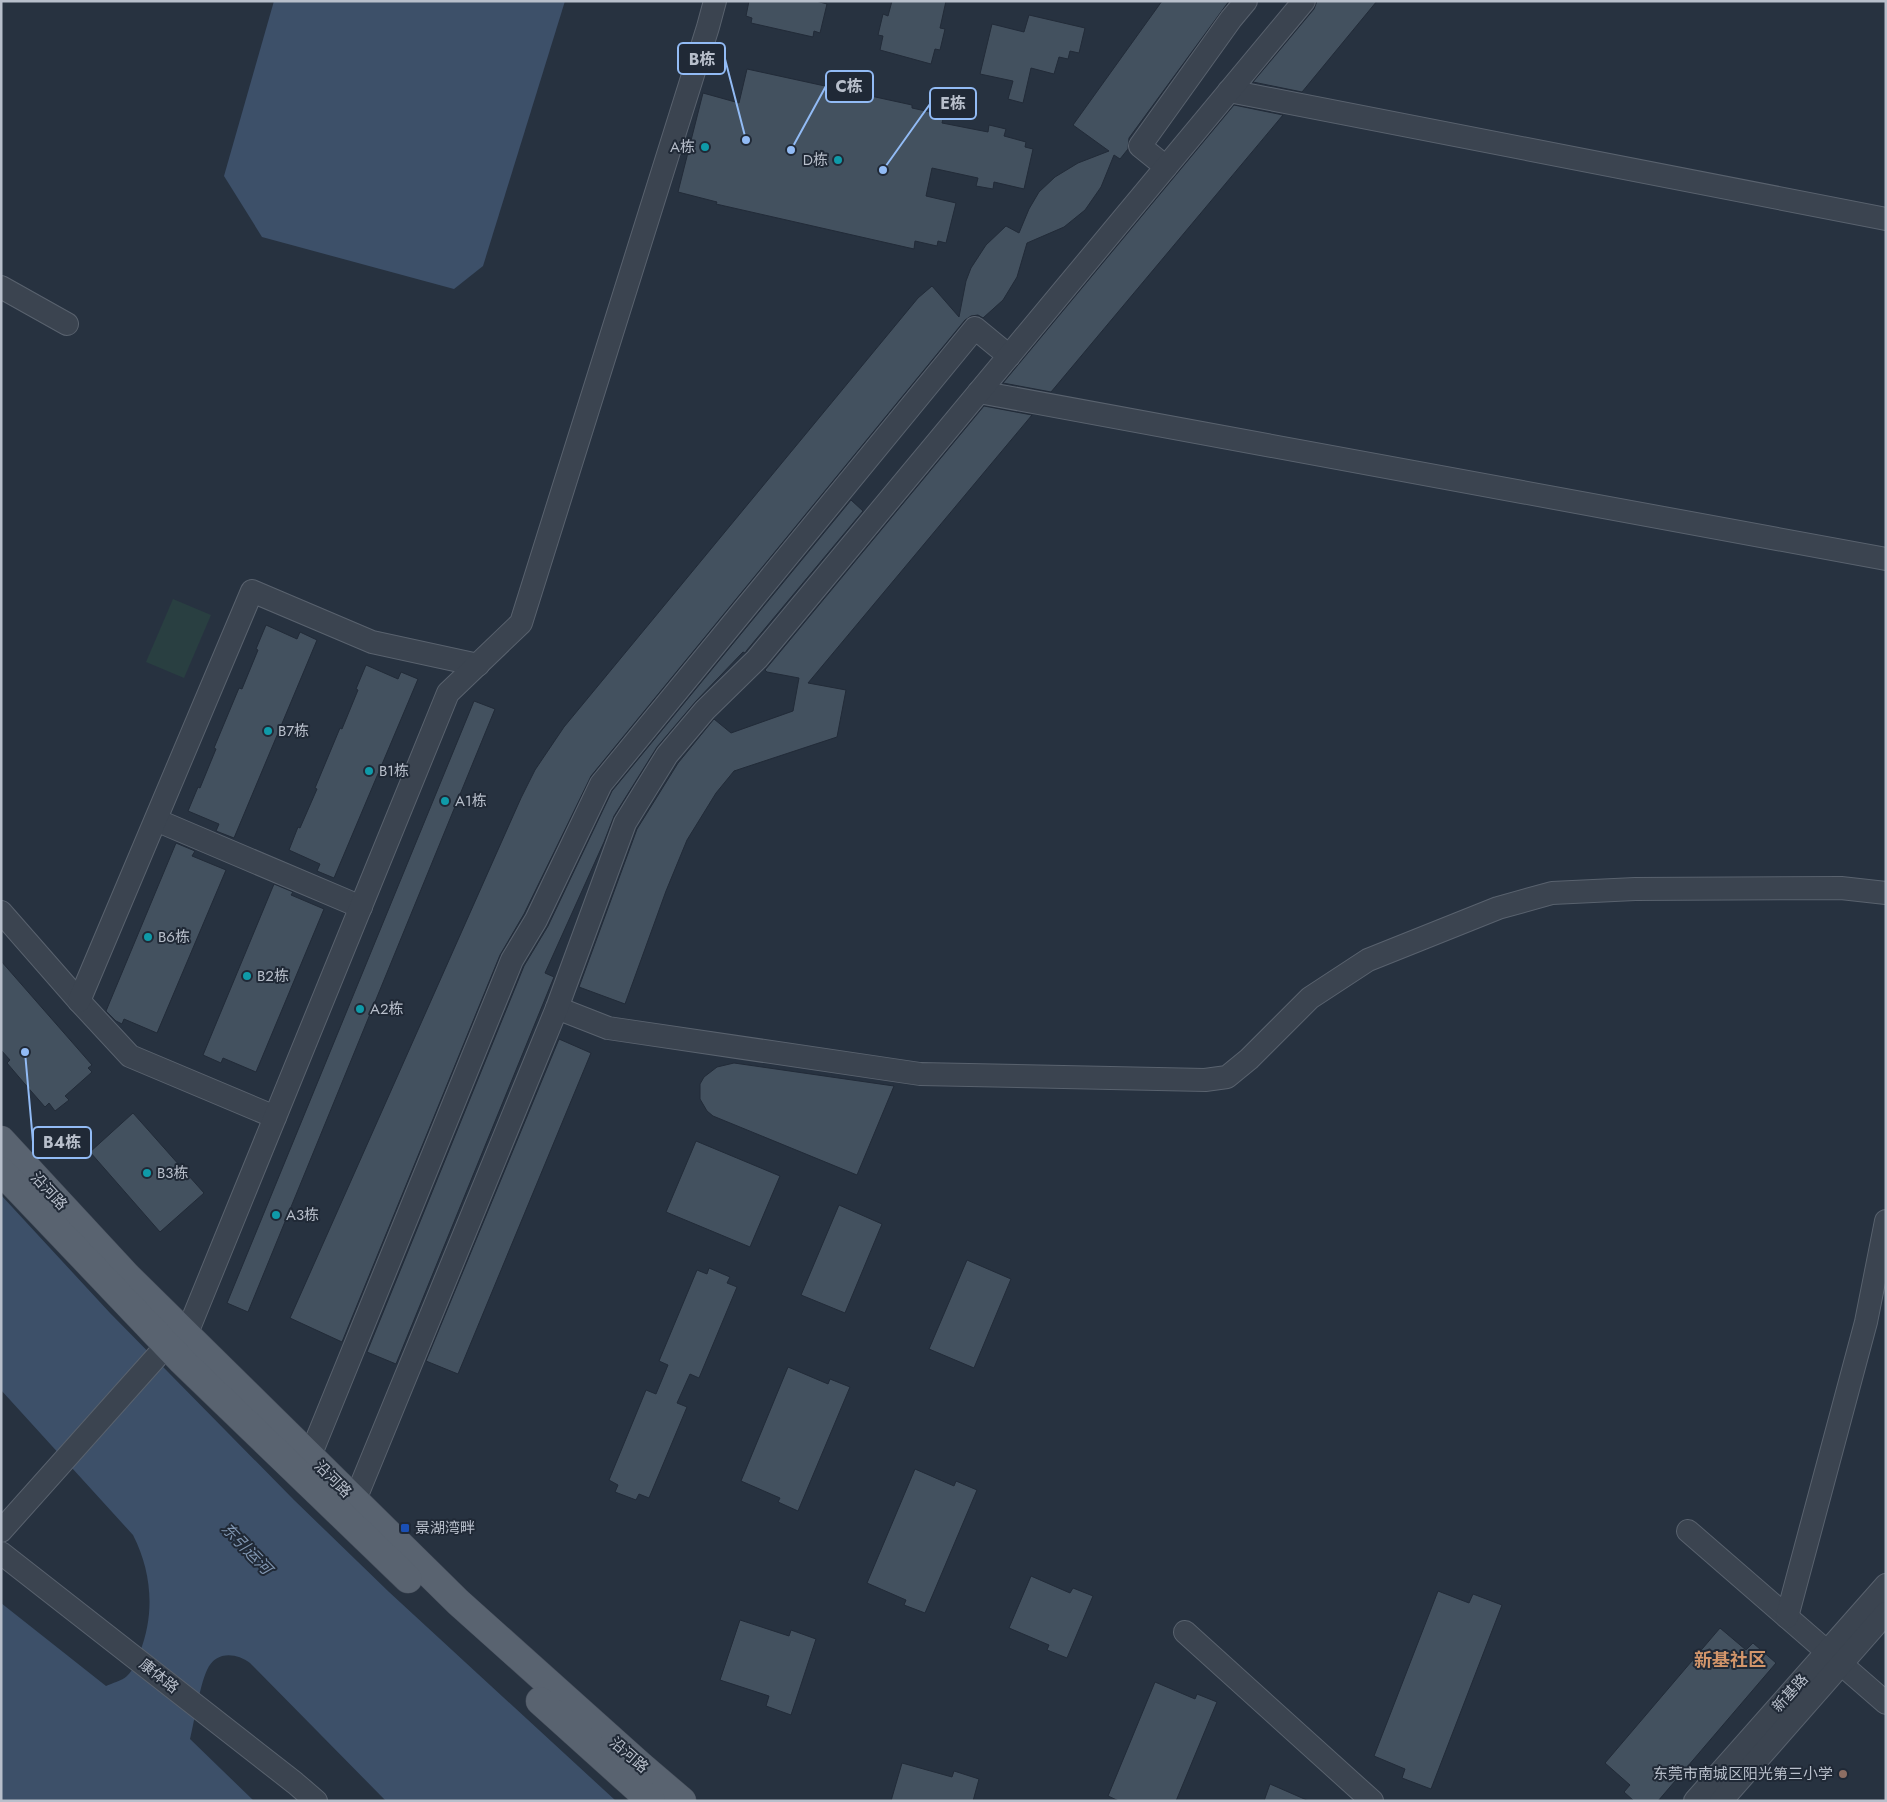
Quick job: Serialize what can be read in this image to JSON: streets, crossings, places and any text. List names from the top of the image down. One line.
{"streets":{"main road":["沿河路"],"street":["康体路","新基路"]},"districts":["新基社区"],"water":["东引运河"],"places":{"other":["B栋","A栋","C栋","D栋","E栋","B7栋","B1栋","A1栋","B6栋","B2栋","A2栋","B4栋","B3栋","A3栋","东莞市南城区阳光第三小学"],"transit":["景湖湾畔"]}}
